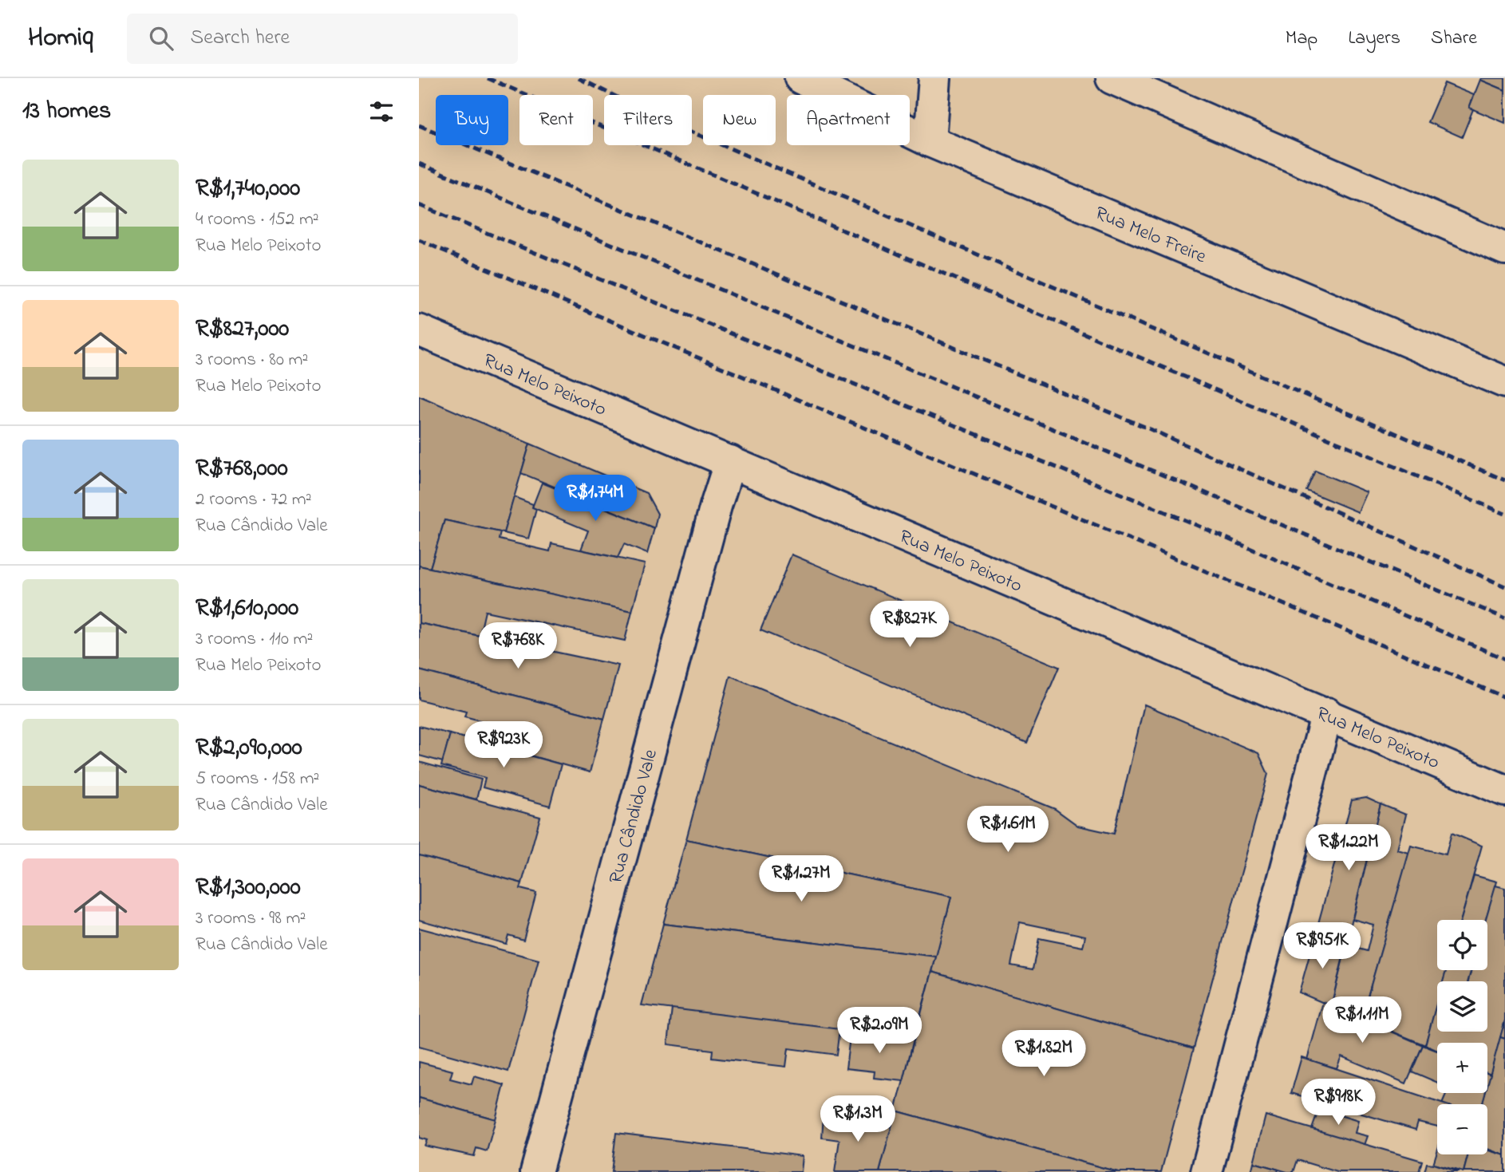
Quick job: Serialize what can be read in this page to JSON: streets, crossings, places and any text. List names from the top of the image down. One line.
{"streets":{"main road":["Rua Melo Freire","Rua Melo Peixoto","Rua Cândido Vale"]},"crossings":[["Rua Melo Peixoto","Rua Cândido Vale"]],"page":{"header":"Homiq","search":"Search here","nav":["Map","Layers","Share"],"heading":"13 homes","chip":["Buy","Rent","Filters","New","Apartment"],"list":[{"name":"R$1,740,000","note":"4 rooms · 152 m² · Rua Melo Peixoto"},{"name":"R$827,000","note":"3 rooms · 80 m² · Rua Melo Peixoto"},{"name":"R$768,000","note":"2 rooms · 72 m² · Rua Cândido Vale"},{"name":"R$1,610,000","note":"3 rooms · 110 m² · Rua Melo Peixoto"},{"name":"R$2,090,000","note":"5 rooms · 158 m² · Rua Cândido Vale"},{"name":"R$1,300,000","note":"3 rooms · 98 m² · Rua Cândido Vale"}],"price":["R$1.74M","R$827K","R$768K","R$923K","R$1.61M","R$1.22M","R$1.27M","R$951K","R$1.11M","R$2.09M","R$1.82M","R$918K","R$1.3M"],"map_buttons":["+","−"]}}
